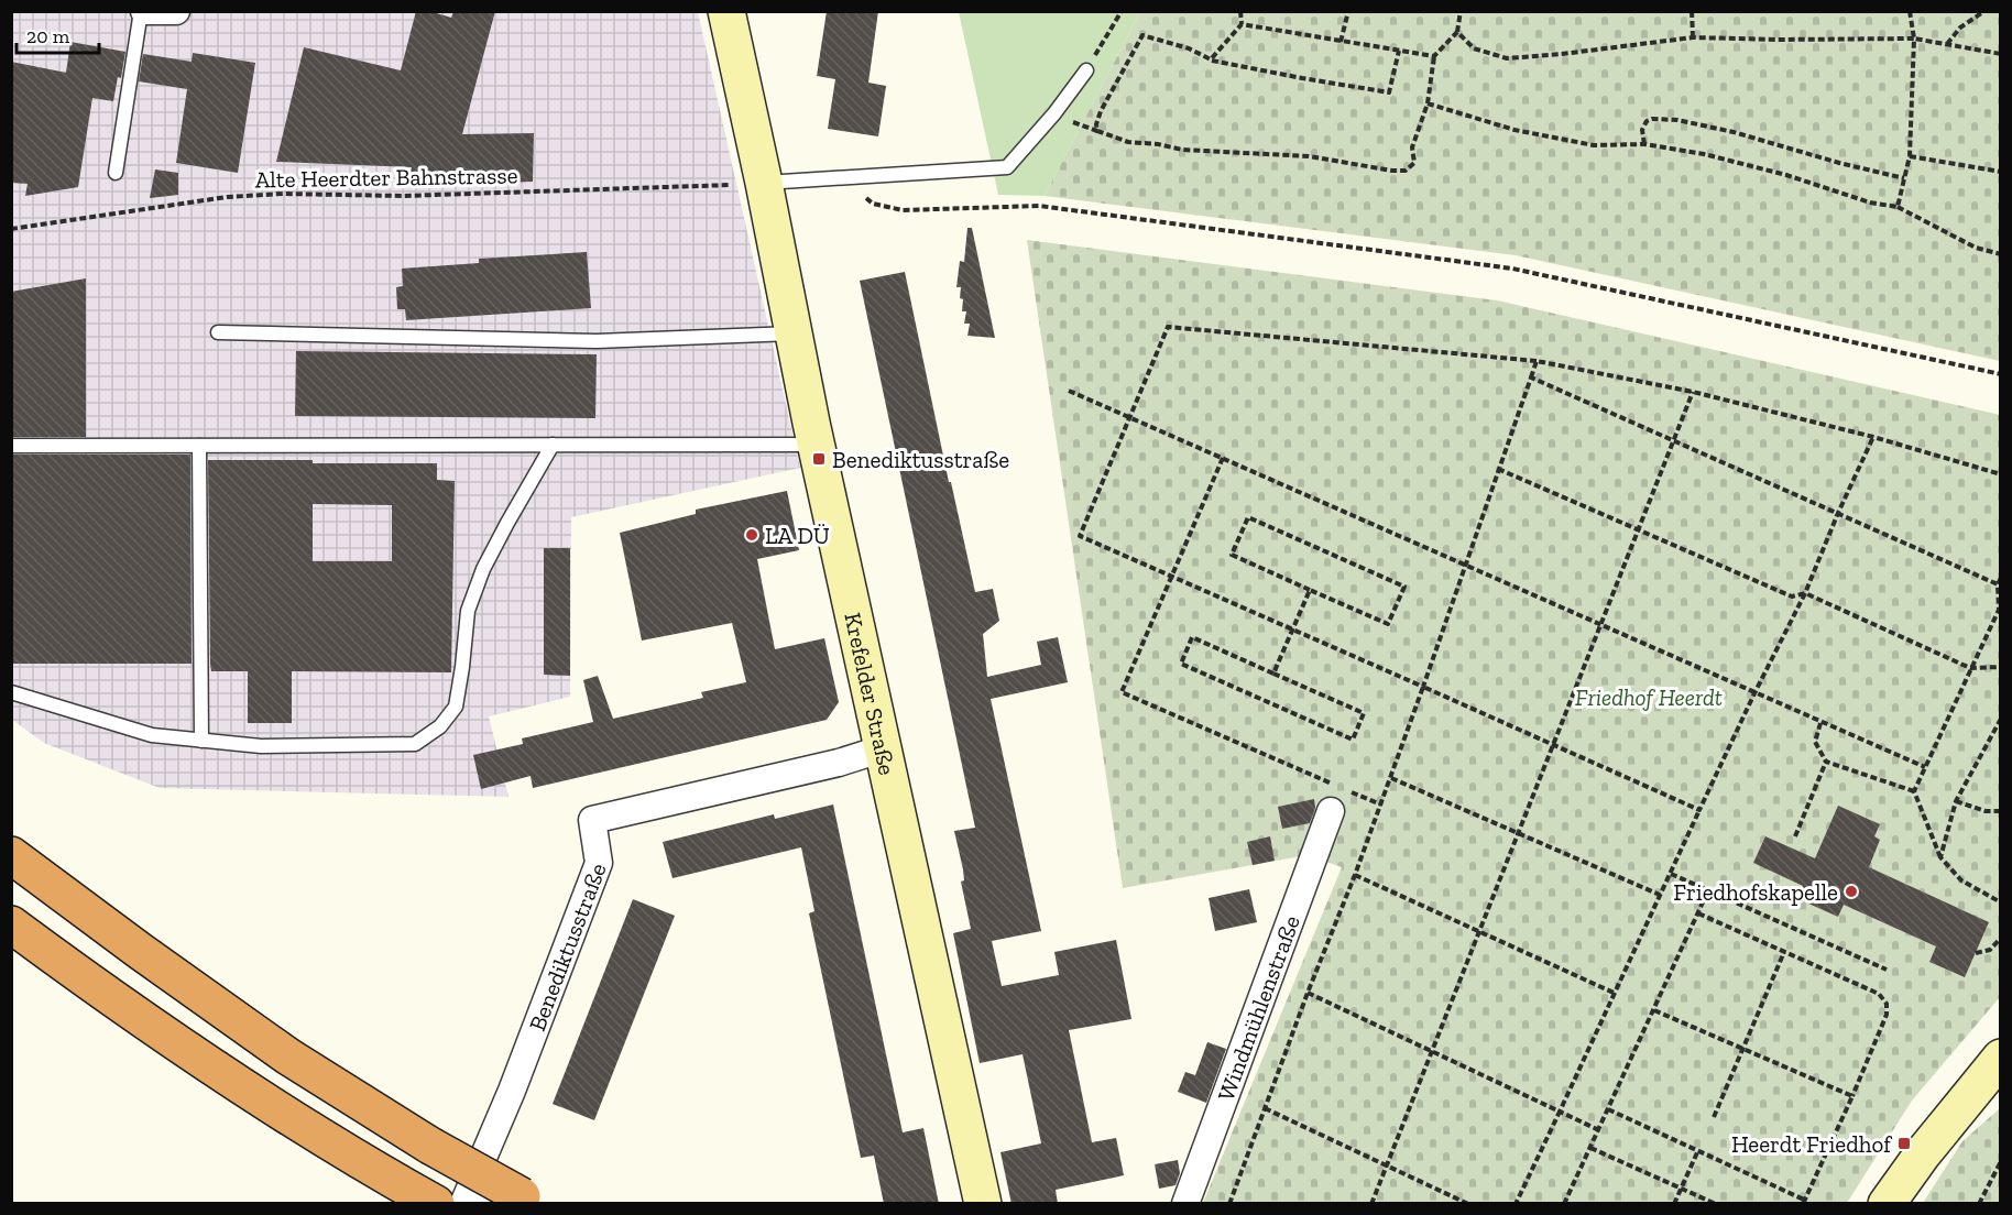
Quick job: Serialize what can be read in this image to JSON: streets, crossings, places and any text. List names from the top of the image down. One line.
{"streets":{"main road":["Krefelder Straße"],"street":["Benediktusstraße","Windmühlenstraße"],"path":["Alte Heerdter Bahnstrasse"]},"crossings":[["Alte Heerdter Bahnstrasse","Krefelder Straße"],["Krefelder Straße","Benediktusstraße"]],"parks":["Friedhof Heerdt"],"places":{"transit":["Benediktusstraße","Heerdt Friedhof"],"other":["LA DÜ","Friedhofskapelle"]},"scale_bar":"20 m"}
